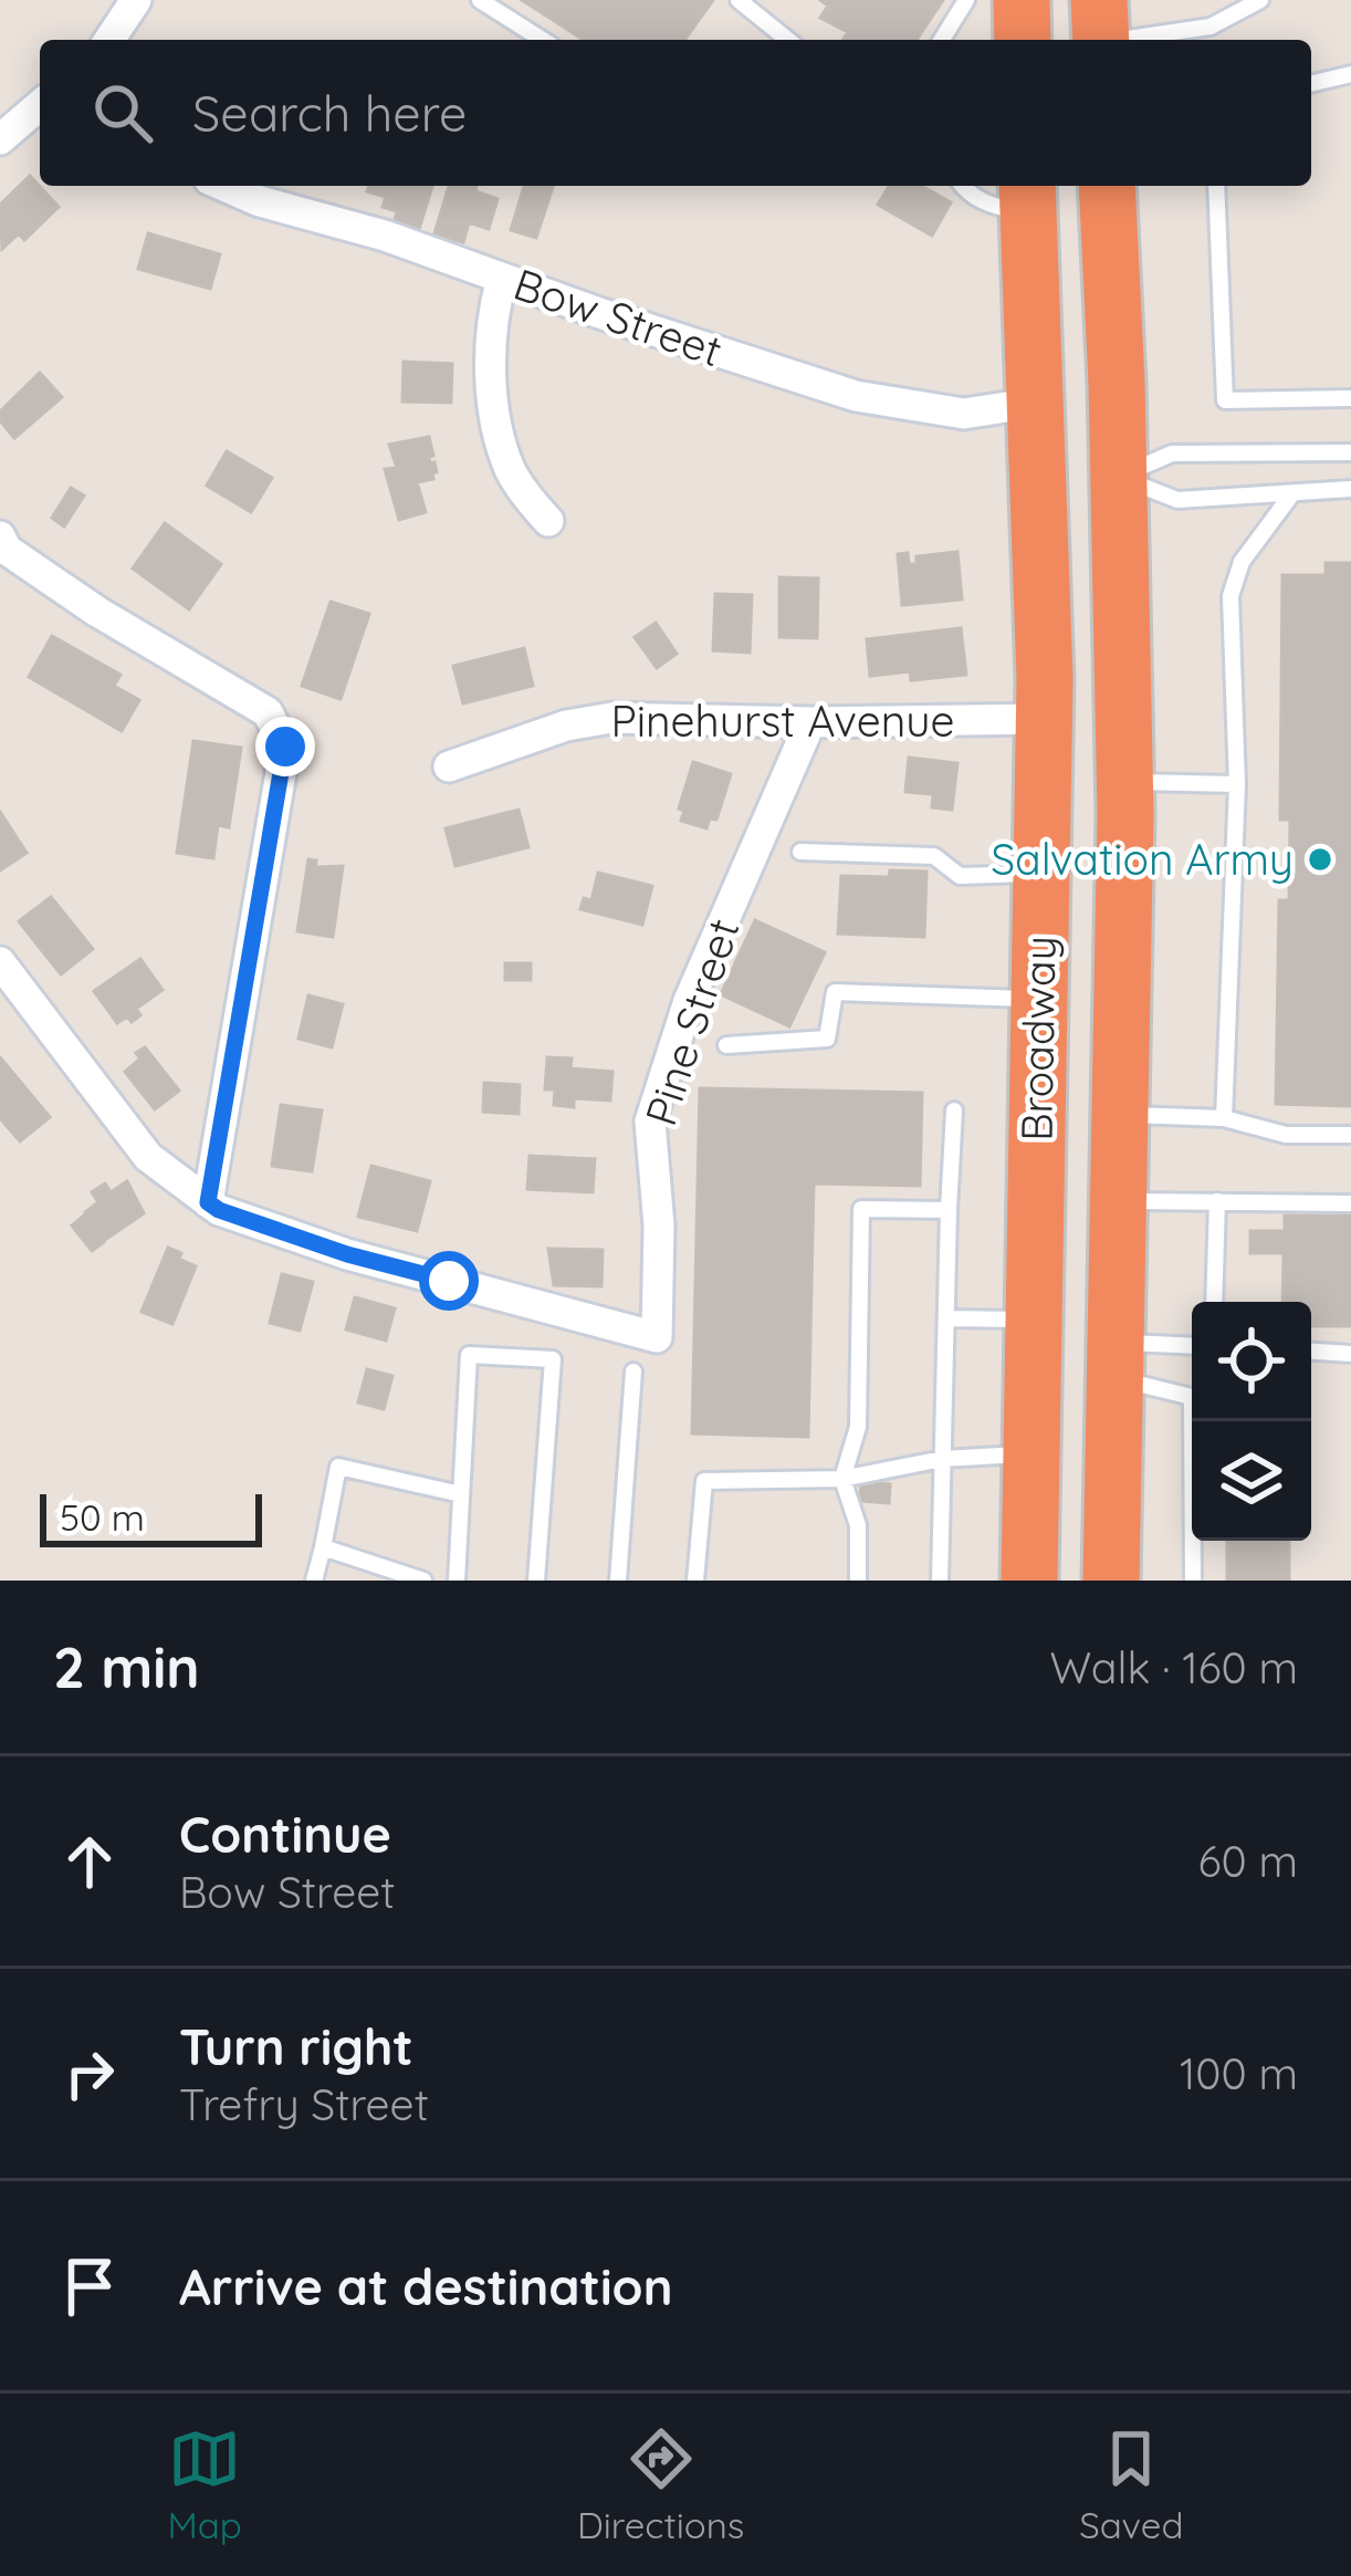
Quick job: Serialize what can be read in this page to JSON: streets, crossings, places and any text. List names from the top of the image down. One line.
{"streets":{"highway":["Broadway"],"street":["Bow Street","Pinehurst Avenue","Pine Street"]},"crossings":[["Bow Street","Broadway"],["Pinehurst Avenue","Pine Street"],["Pinehurst Avenue","Broadway"]],"places":["Salvation Army"],"scale_bar":"50 m","page":{"search":"Search here","scale":"50 m","heading":["2 min","Walk · 160 m"],"list":[["Continue","Bow Street","60 m"],["Turn right","Trefry Street","100 m"],"Arrive at destination"],"nav":["Map","Directions","Saved"]}}
